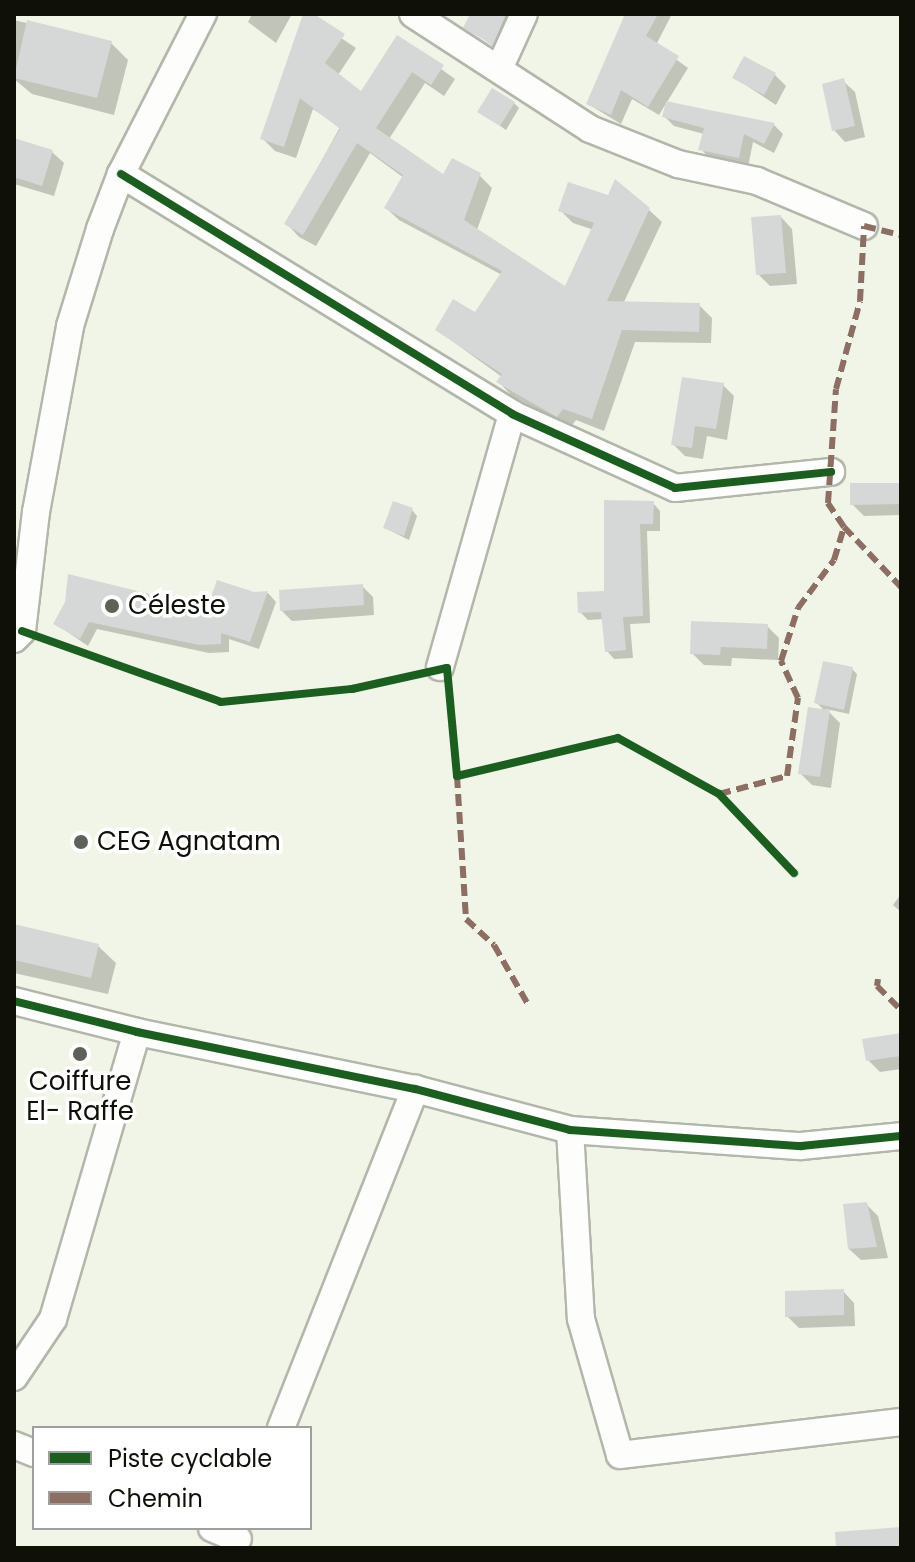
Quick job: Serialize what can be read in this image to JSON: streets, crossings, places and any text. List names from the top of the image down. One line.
{"places":["Céleste","CEG Agnatam","Coiffure El- Raffe"],"legend":["Piste cyclable","Chemin"]}
